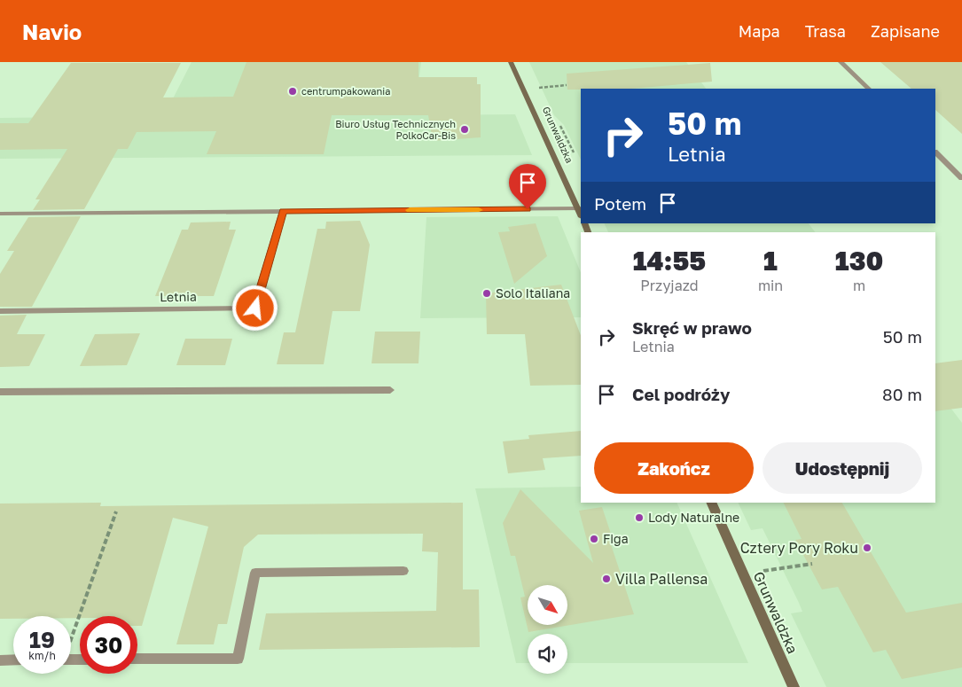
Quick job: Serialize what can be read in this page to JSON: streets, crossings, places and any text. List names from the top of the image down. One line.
{"streets":{"street":["Grunwaldzka","Letnia"]},"places":["centrumpakowania","Biuro Usług Technicznych PolkoCar-Bis","Solo Italiana","Lody Naturalne","Figa","Cztery Pory Roku","Villa Pallensa"],"north":"bottom right","page":{"header":"Navio","nav":["Mapa","Trasa","Zapisane"],"turn":["50 m","Letnia"],"then":"Potem","eta":["14:55","Przyjazd","1","min","130","m"],"list":[{"name":"Skręć w prawo","note":"Letnia","value":"50 m"},{"name":"Cel podróży","value":"80 m"}],"buttons":["Zakończ","Udostępnij"],"speed":"19 km/h","limit":"30"}}
